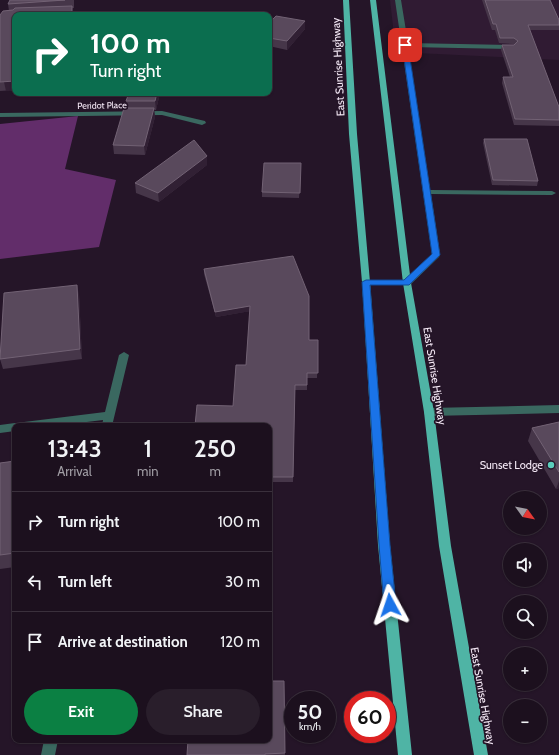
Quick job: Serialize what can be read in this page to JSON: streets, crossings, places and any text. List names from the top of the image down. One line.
{"streets":{"main road":["East Sunrise Highway"],"street":["Peridot Place"]},"places":["Sunset Lodge"],"north":"bottom right","page":{"turn":["100 m","Turn right"],"eta":["13:43","Arrival","1","min","250","m"],"map_buttons":["+","−"],"list":[{"name":"Turn right","value":"100 m"},{"name":"Turn left","value":"30 m"},{"name":"Arrive at destination","value":"120 m"}],"buttons":["Exit","Share"],"speed":"50 km/h","limit":"60"}}
